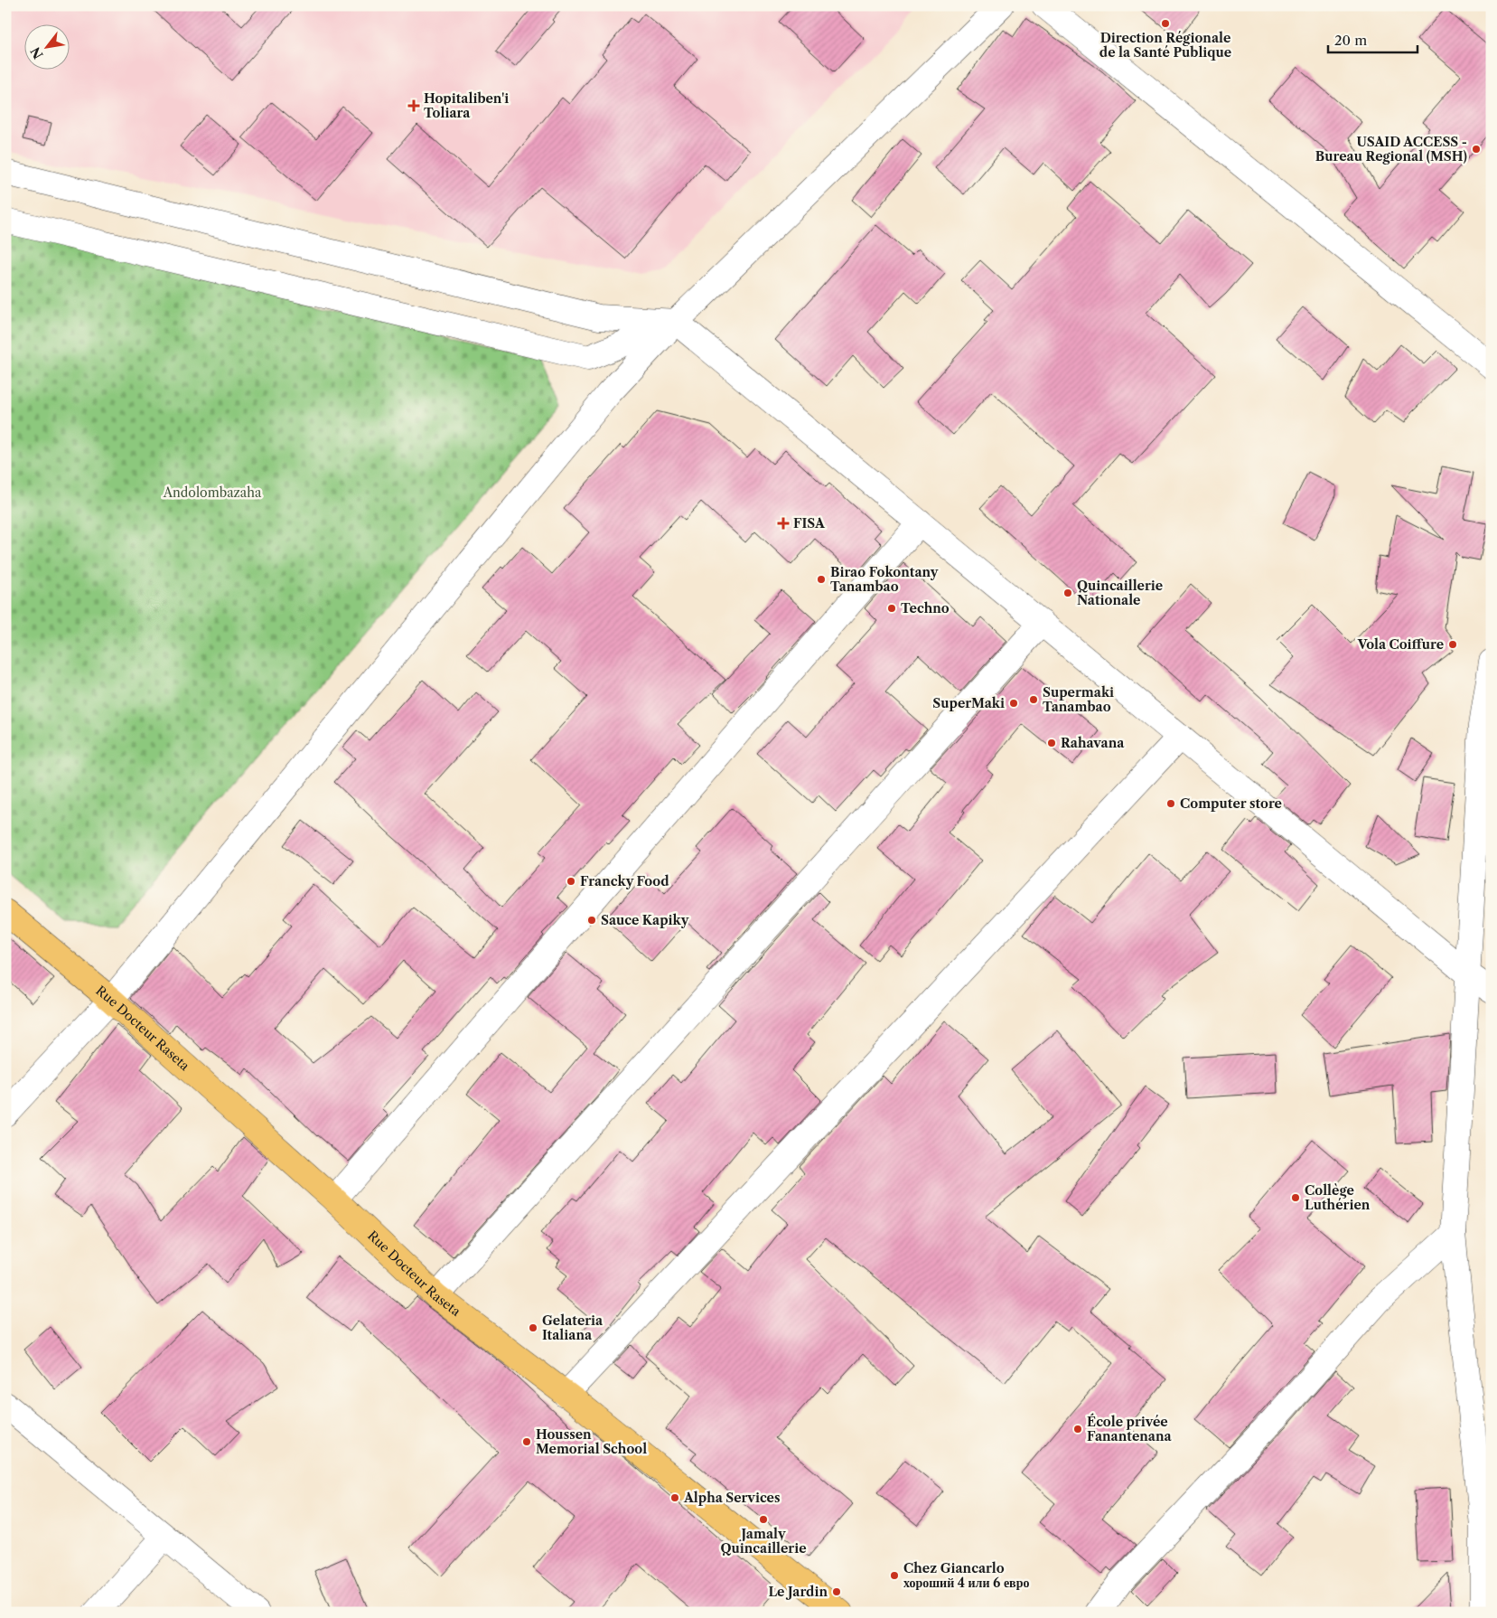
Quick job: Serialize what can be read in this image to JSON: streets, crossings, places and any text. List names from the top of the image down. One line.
{"streets":{"main road":["Rue Docteur Raseta"]},"parks":["Andolombazaha"],"places":{"other":["Direction Régionale de la Santé Publique","USAID ACCESS - Bureau Regional (MSH)","Birao Fokontany Tanambao","Quincaillerie Nationale","Techno","Vola Coiffure","Supermaki Tanambao","SuperMaki","Rahavana","Computer store","Francky Food","Sauce Kapiky","Collège Luthérien","Gelateria Italiana","École privée Fanantenana","Houssen Memorial School","Alpha Services","Jamaly Quincaillerie","Chez Giancarlo хороший 4 или 6 евро","Le Jardin"],"health":["Hopitaliben'i Toliara","FISA"]},"scale_bar":"20 m","north":"bottom left"}
